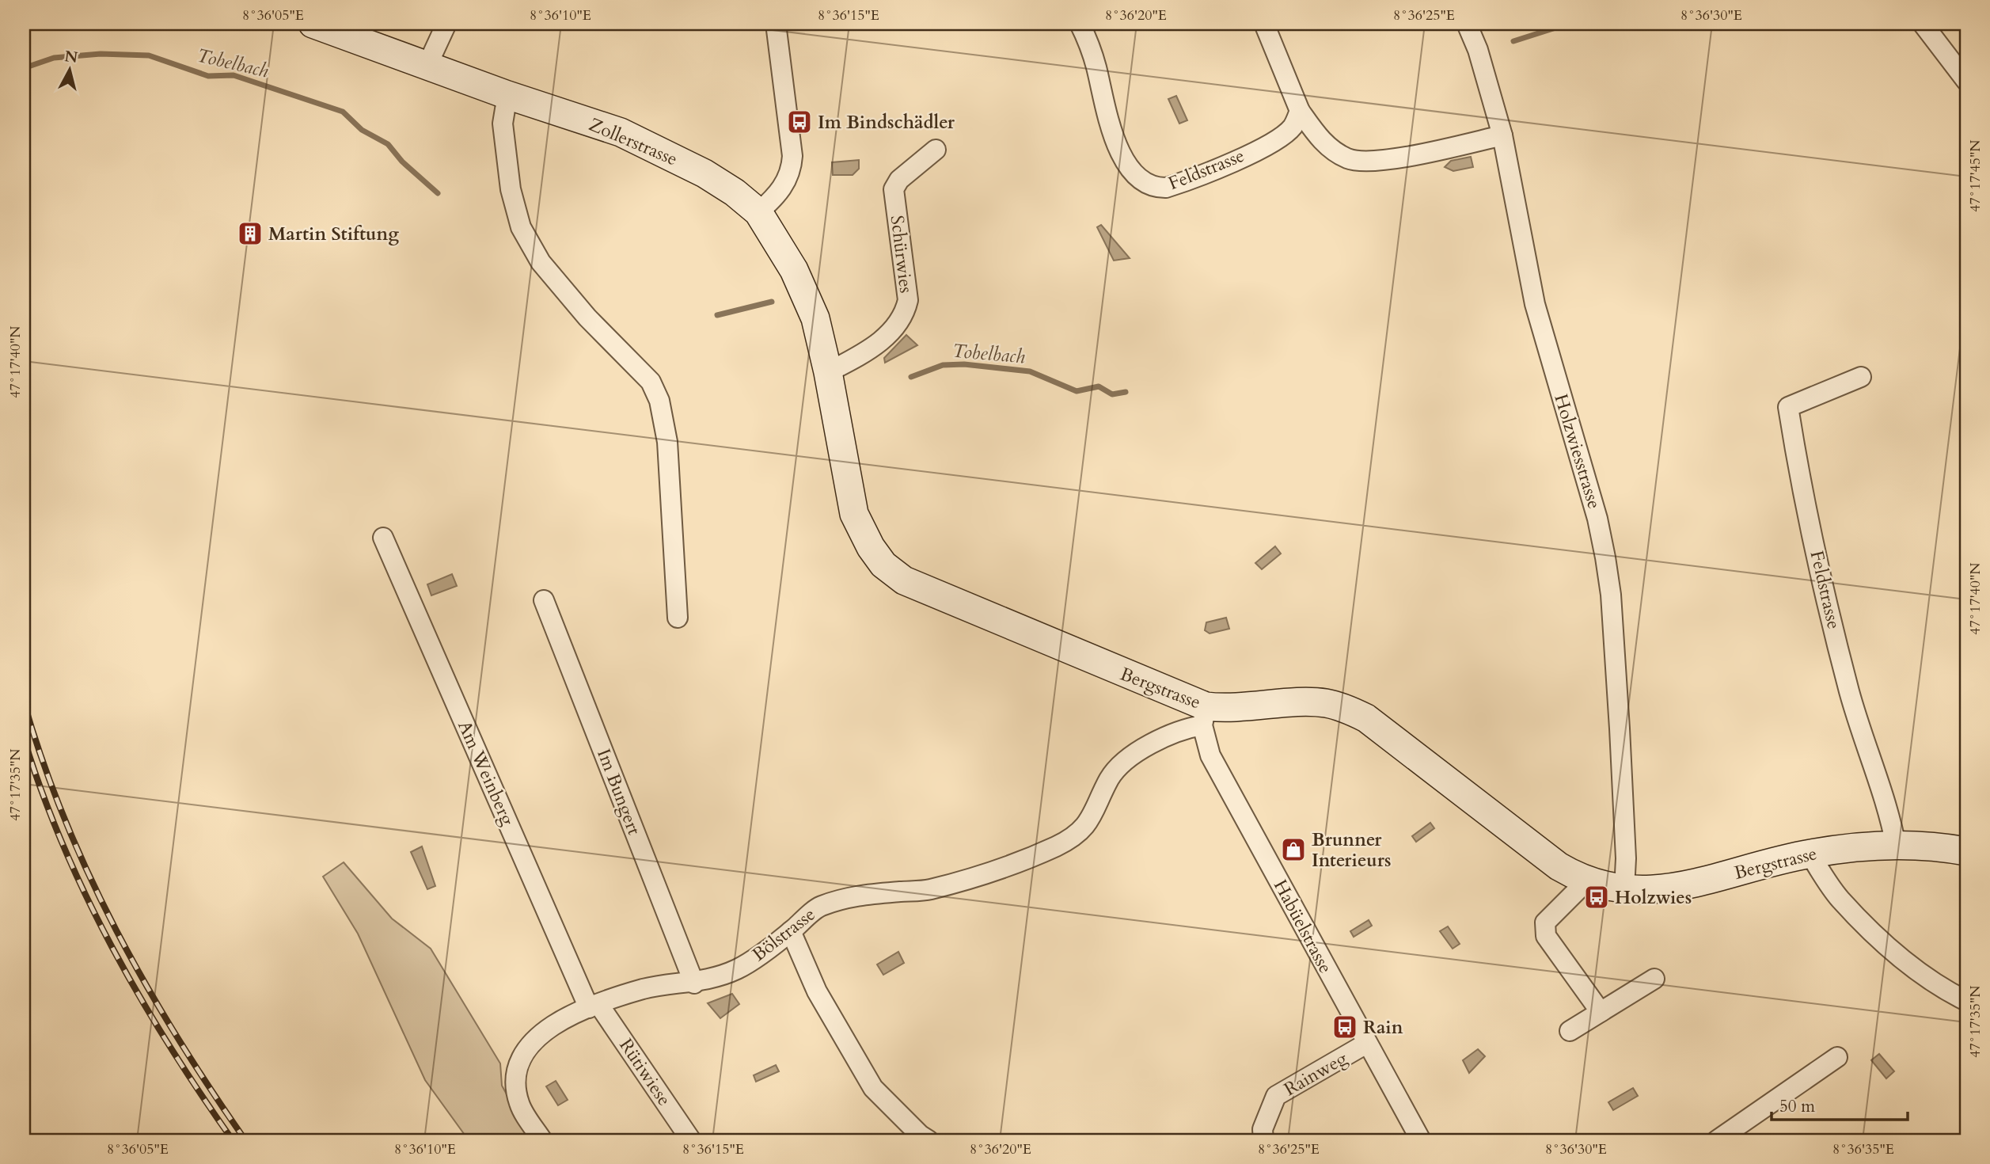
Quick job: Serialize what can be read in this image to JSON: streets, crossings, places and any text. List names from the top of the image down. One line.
{"streets":{"street":["Zollerstrasse","Feldstrasse","Schürwies","Holzwiesstrasse","Bergstrasse","Am Weinberg","Im Bungert","Habüelstrasse","Bölstrasse","Rütiwiese","Rainweg"]},"crossings":[["Zollerstrasse","Schürwies"],["Zollerstrasse","Bergstrasse"],["Feldstrasse","Bergstrasse"],["Schürwies","Bergstrasse"],["Holzwiesstrasse","Bergstrasse"],["Bergstrasse","Habüelstrasse"],["Bergstrasse","Bölstrasse"],["Am Weinberg","Bölstrasse"],["Am Weinberg","Rütiwiese"],["Im Bungert","Bölstrasse"],["Habüelstrasse","Bölstrasse"],["Habüelstrasse","Rainweg"],["Bölstrasse","Rütiwiese"]],"water":["Tobelbach"],"places":{"bus stop":["Im Bindschädler","Holzwies","Rain"],"building":["Martin Stiftung"],"shop":["Brunner Interieurs"]},"scale_bar":"50 m","north":"top","coordinates":["8°36'05\"E","8°36'10\"E","8°36'15\"E","8°36'20\"E","8°36'25\"E","8°36'30\"E","47°17'45\"N","47°17'40\"N","47°17'35\"N","8°36'35\"E"]}
